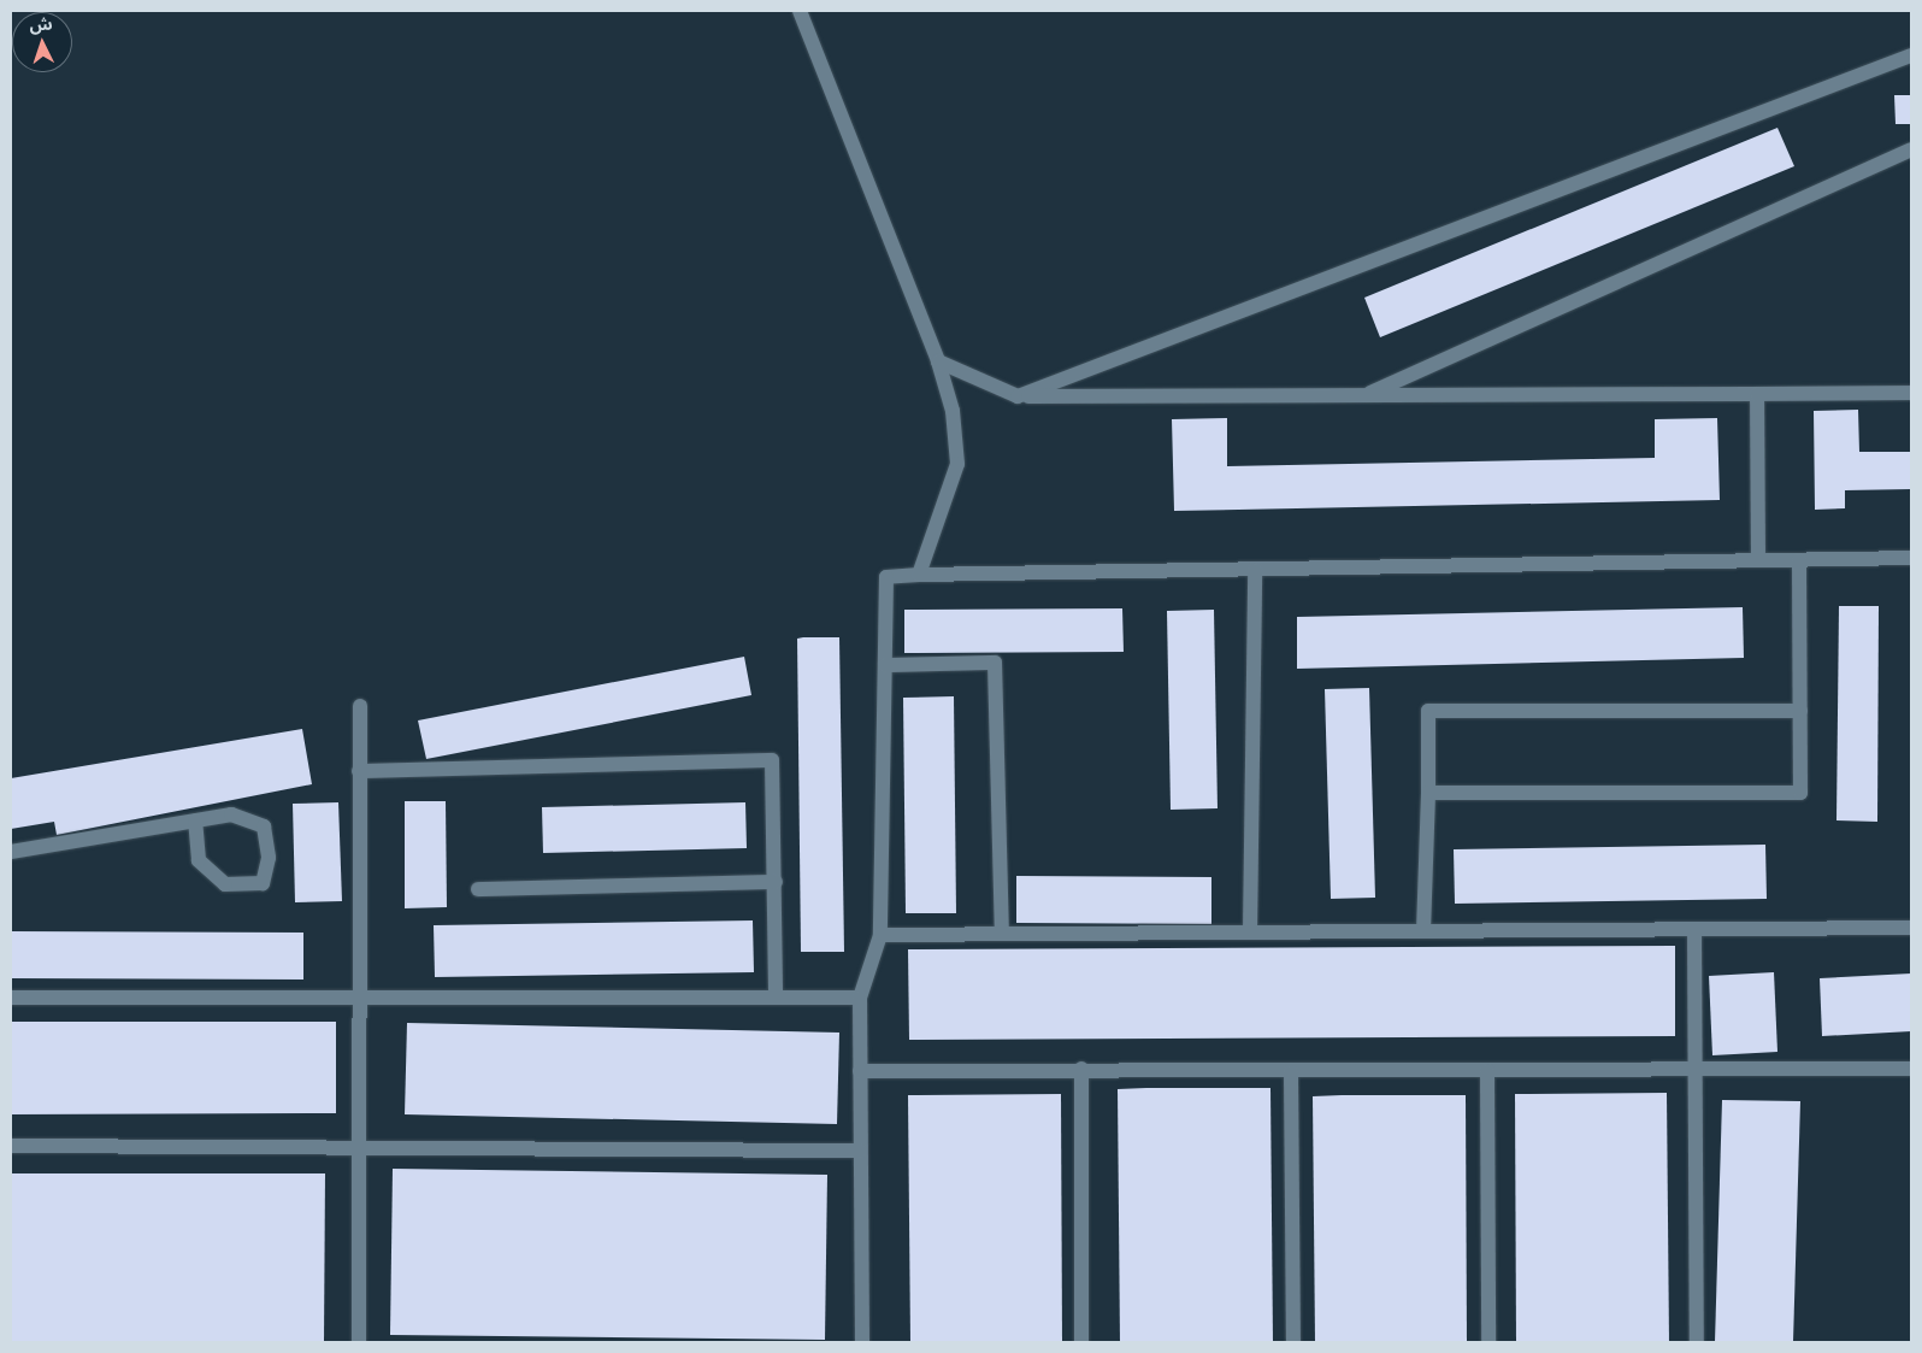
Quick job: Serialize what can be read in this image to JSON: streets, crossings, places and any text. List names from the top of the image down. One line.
{"north":"top"}
